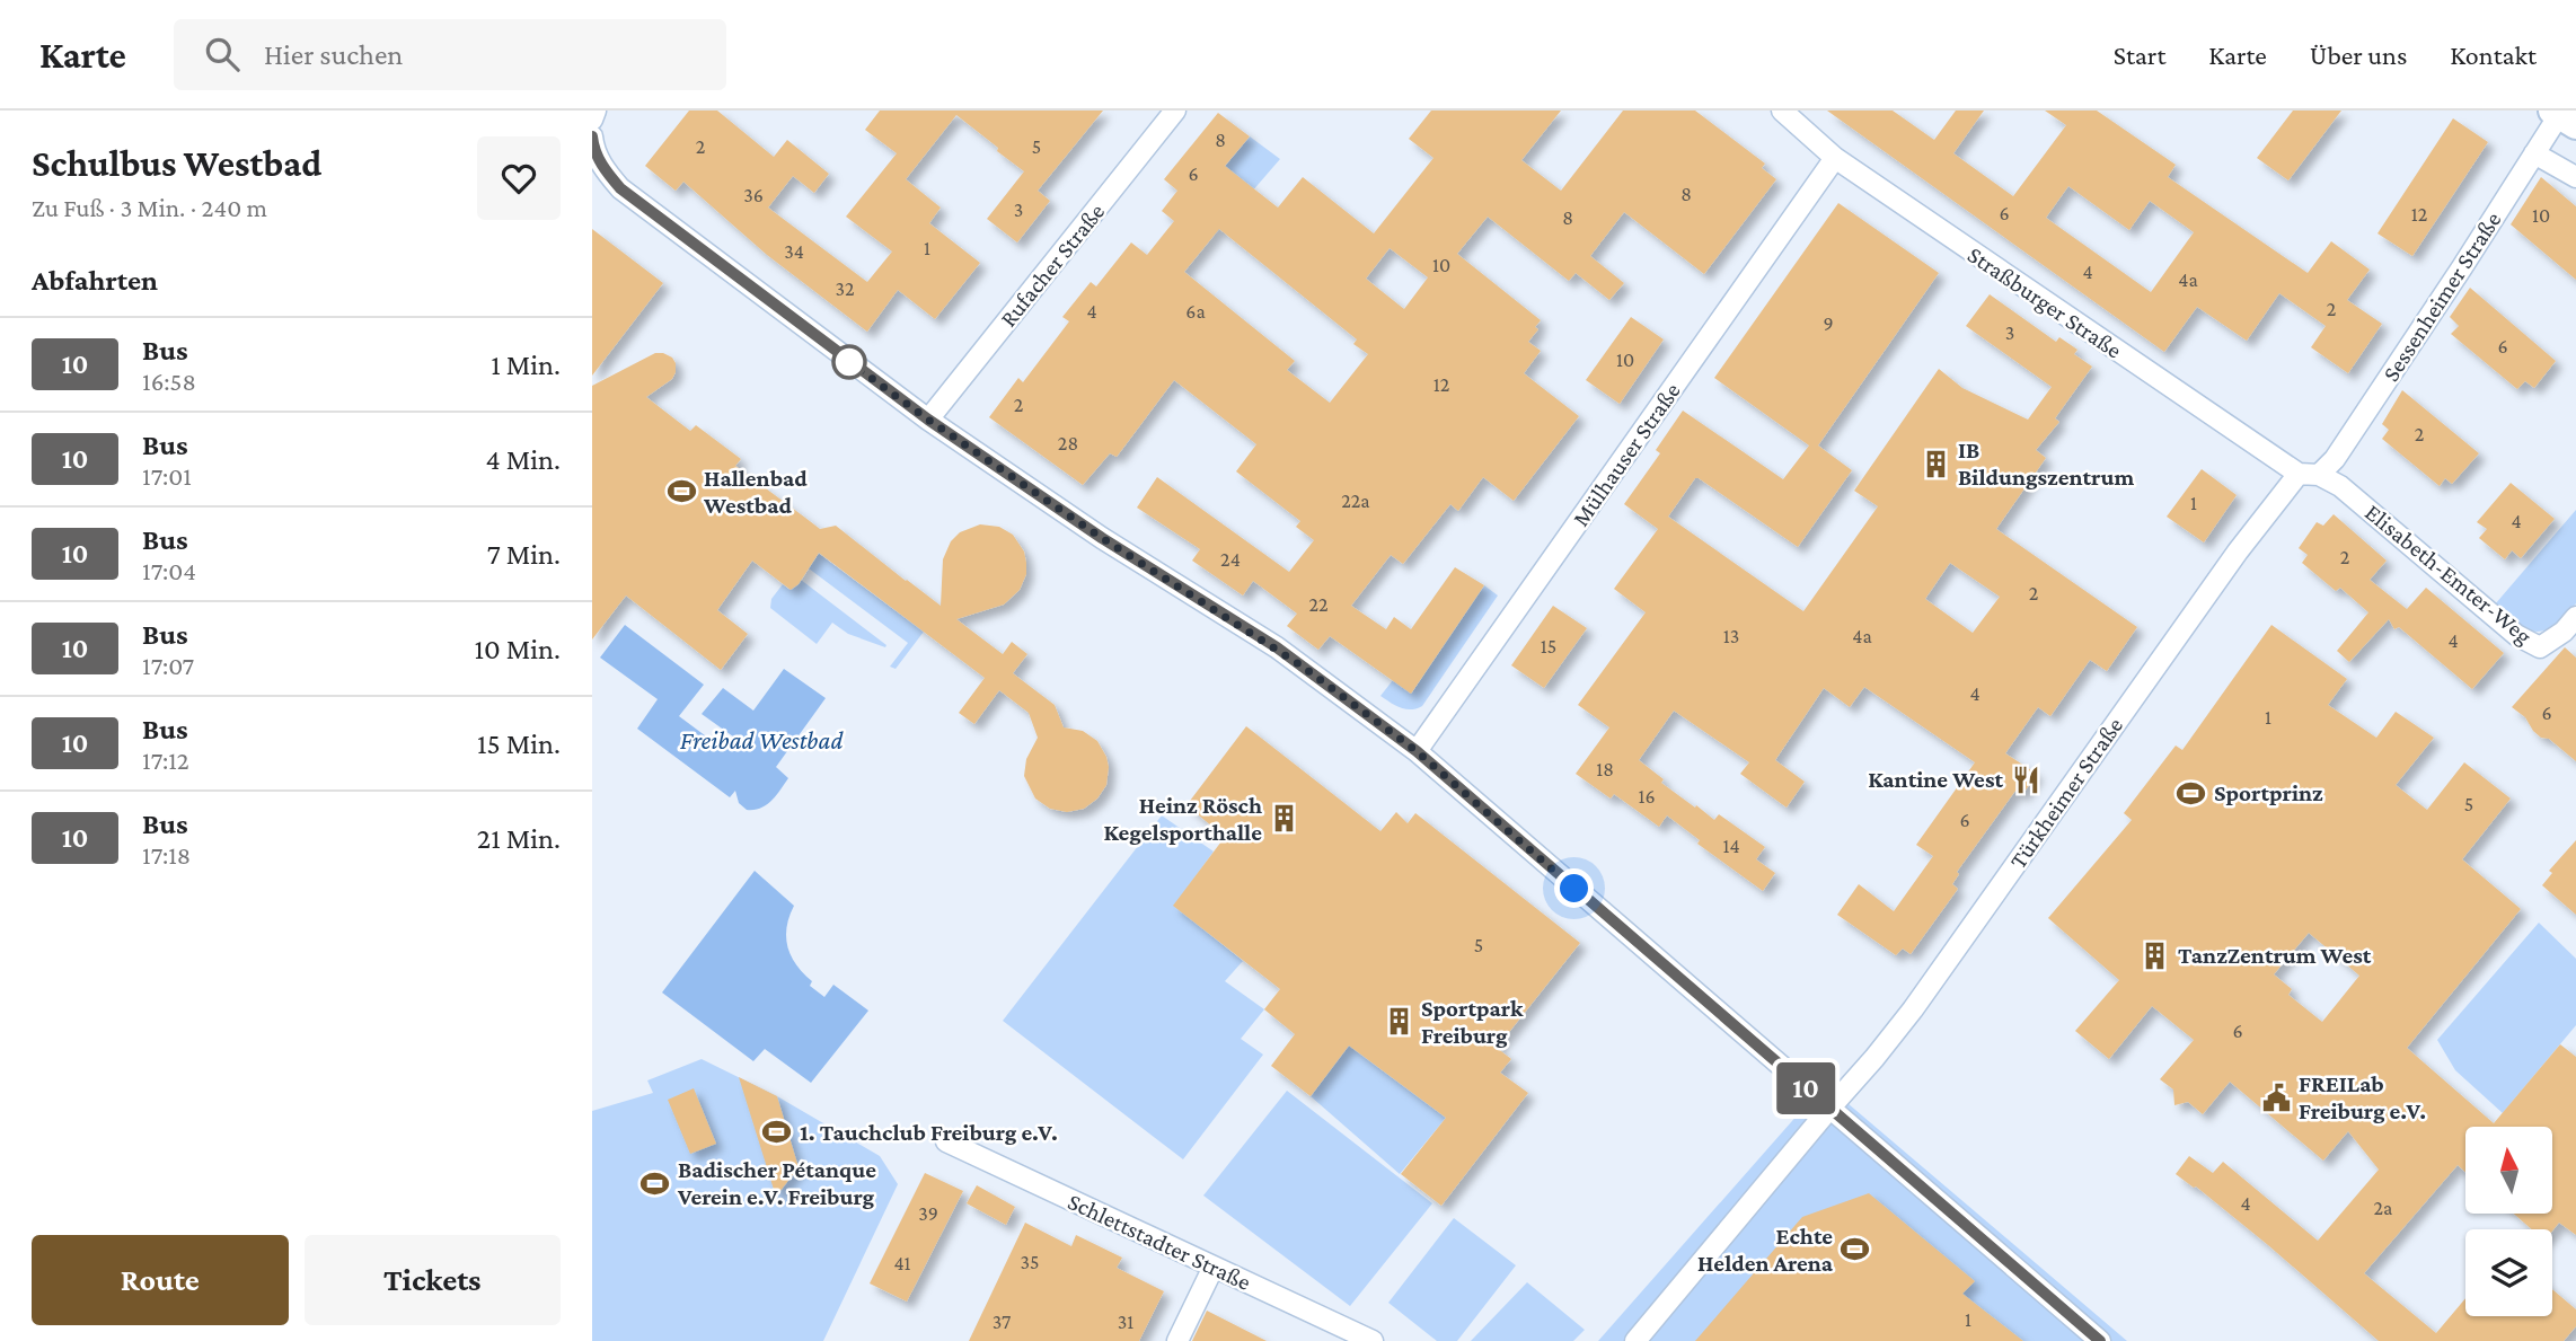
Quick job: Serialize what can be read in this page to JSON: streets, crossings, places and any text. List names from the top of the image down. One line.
{"streets":{"street":["Rufacher Straße","Sessenheimer Straße","Straßburger Straße","Mülhauser Straße","Elisabeth-Emter-Weg","Türkheimer Straße","Schlettstadter Straße"]},"crossings":[["Sessenheimer Straße","Straßburger Straße"],["Sessenheimer Straße","Elisabeth-Emter-Weg"],["Sessenheimer Straße","Türkheimer Straße"],["Straßburger Straße","Mülhauser Straße"],["Straßburger Straße","Elisabeth-Emter-Weg"],["Straßburger Straße","Türkheimer Straße"],["Elisabeth-Emter-Weg","Türkheimer Straße"]],"water":["Freibad Westbad"],"places":{"building":["IB Bildungszentrum","Heinz Rösch Kegelsporthalle","TanzZentrum West","Sportpark Freiburg"],"sports":["Hallenbad Westbad","Sportprinz","1. Tauchclub Freiburg e.V.","Badischer Pétanque Verein e.V. Freiburg","Echte Helden Arena"],"restaurant":["Kantine West"],"public building":["FREILab Freiburg e.V."]},"lines":["bus line 10"],"house_numbers":["8","2","5","6","8","36","3","6","12","10","8","1","34","10","4","4a","32","2","4","6a","9","3","6","10","12","2","2","28","22a","1","4","2","24","2","22","13","4a","4","15","4","6","1","18","16","5","6","14","5","6","4","2a","39","35","41","1","37","31"],"north":"top","page":{"header":"Karte","search":"Hier suchen","nav":["Start","Karte","Über uns","Kontakt"],"heading":[["Schulbus Westbad","Zu Fuß · 3 Min. · 240 m"],"Abfahrten"],"on_map":"10","list":[{"mark":"10","name":"Bus","note":"16:58","value":"1 Min."},{"mark":"10","name":"Bus","note":"17:01","value":"4 Min."},{"mark":"10","name":"Bus","note":"17:04","value":"7 Min."},{"mark":"10","name":"Bus","note":"17:07","value":"10 Min."},{"mark":"10","name":"Bus","note":"17:12","value":"15 Min."},{"mark":"10","name":"Bus","note":"17:18","value":"21 Min."}],"buttons":["Route","Tickets"]}}
